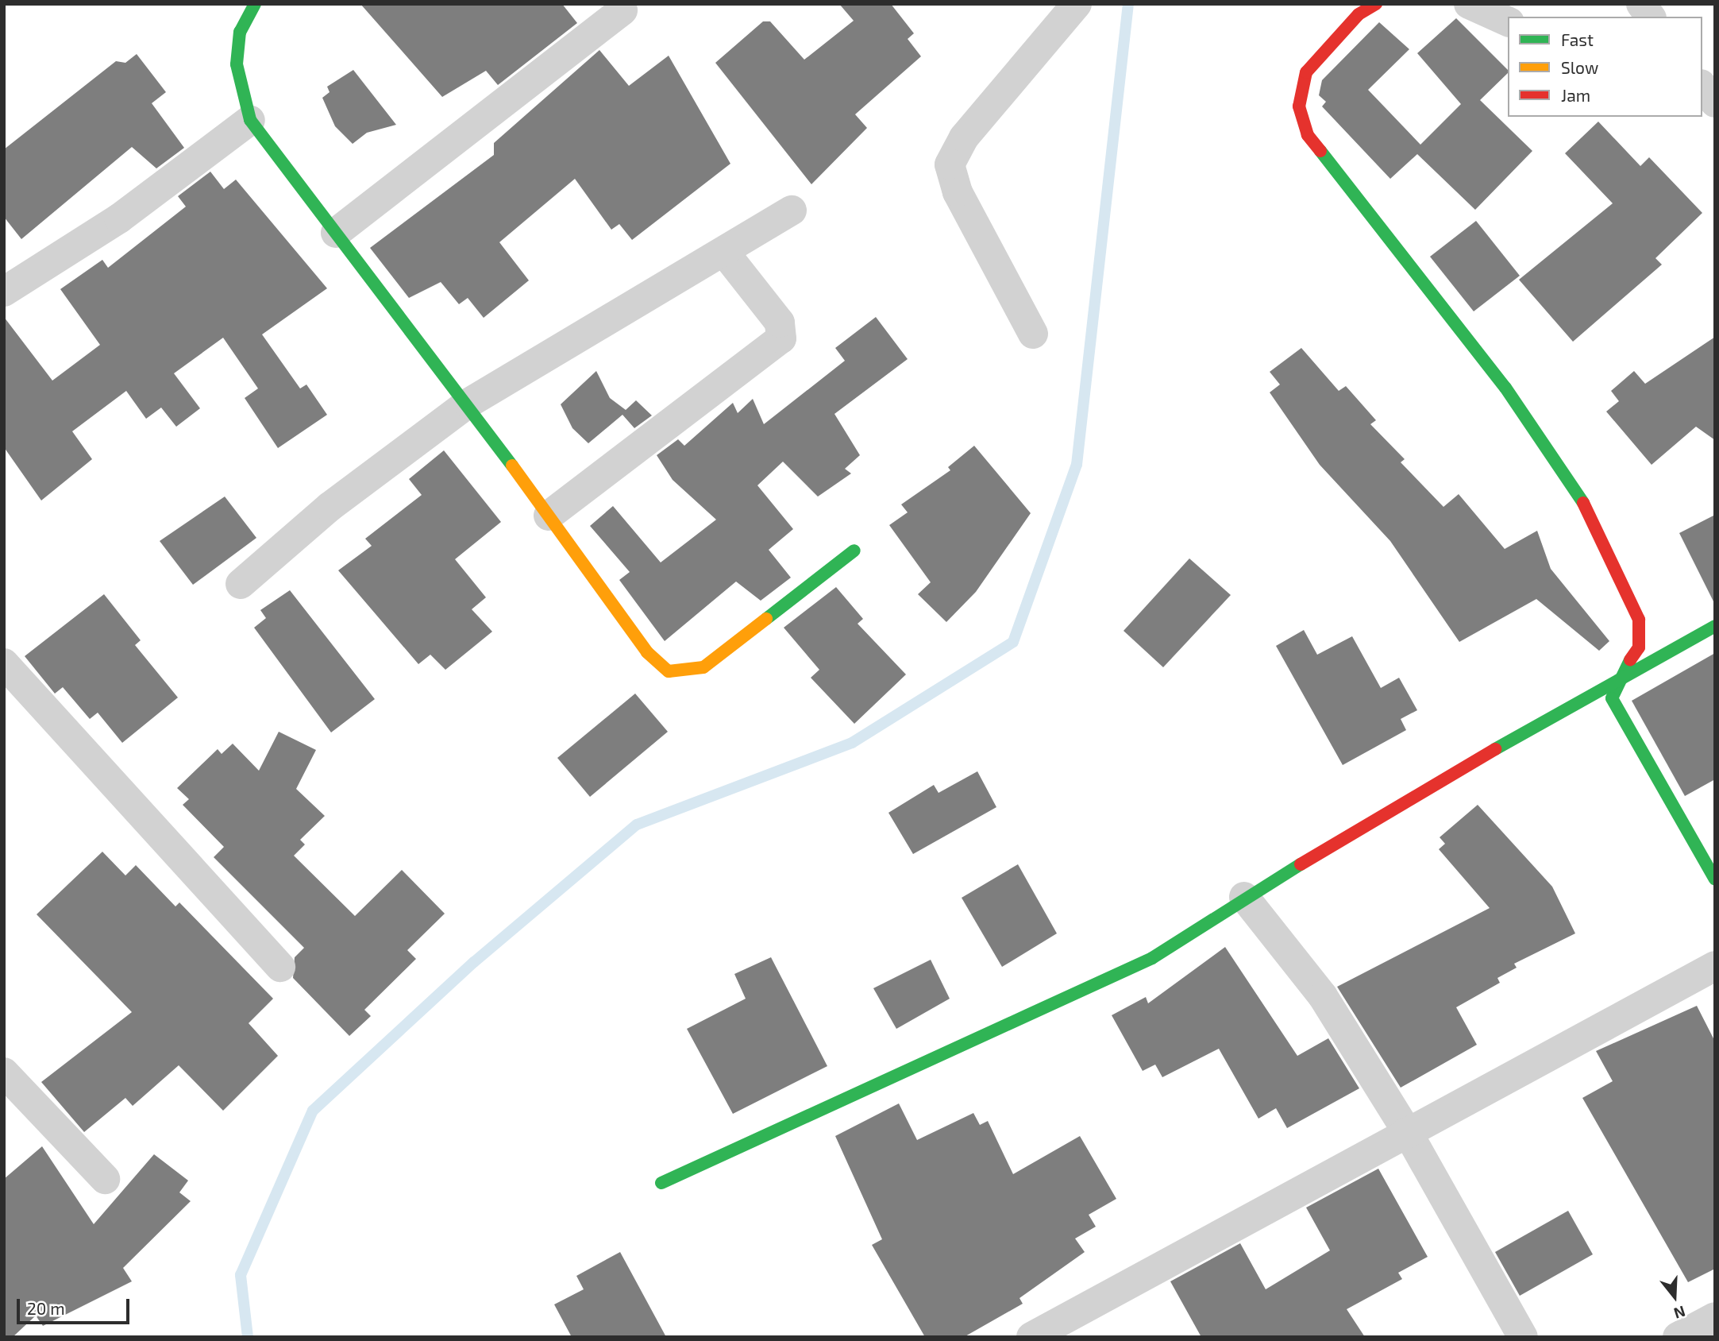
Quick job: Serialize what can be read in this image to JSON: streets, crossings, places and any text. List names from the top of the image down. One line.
{"legend":["Fast","Slow","Jam"],"scale_bar":"20 m","north":"bottom"}
